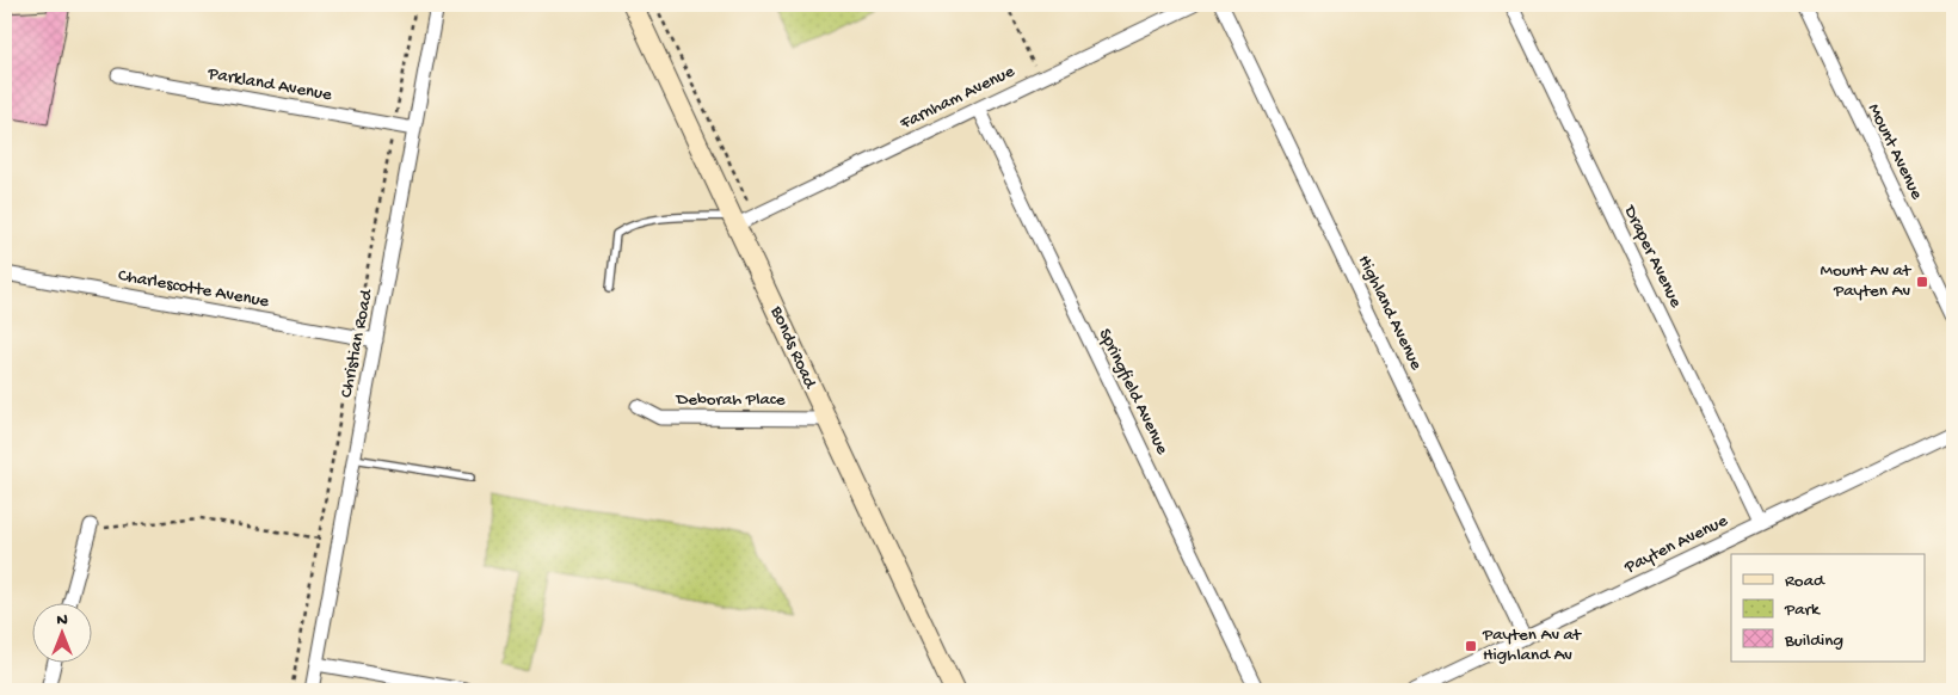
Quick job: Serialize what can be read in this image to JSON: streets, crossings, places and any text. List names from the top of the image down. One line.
{"streets":{"main road":["Bonds Road"],"street":["Parkland Avenue","Farnham Avenue","Mount Avenue","Draper Avenue","Charlescotte Avenue","Highland Avenue","Christian Road","Springfield Avenue","Deborah Place","Payten Avenue"]},"crossings":[["Parkland Avenue","Christian Road"],["Farnham Avenue","Bonds Road"],["Farnham Avenue","Springfield Avenue"],["Draper Avenue","Payten Avenue"],["Charlescotte Avenue","Christian Road"],["Highland Avenue","Payten Avenue"],["Bonds Road","Deborah Place"]],"places":{"transit":["Mount Av at Payten Av","Payten Av at Highland Av"]},"legend":["Road","Park","Building"],"north":"top"}
